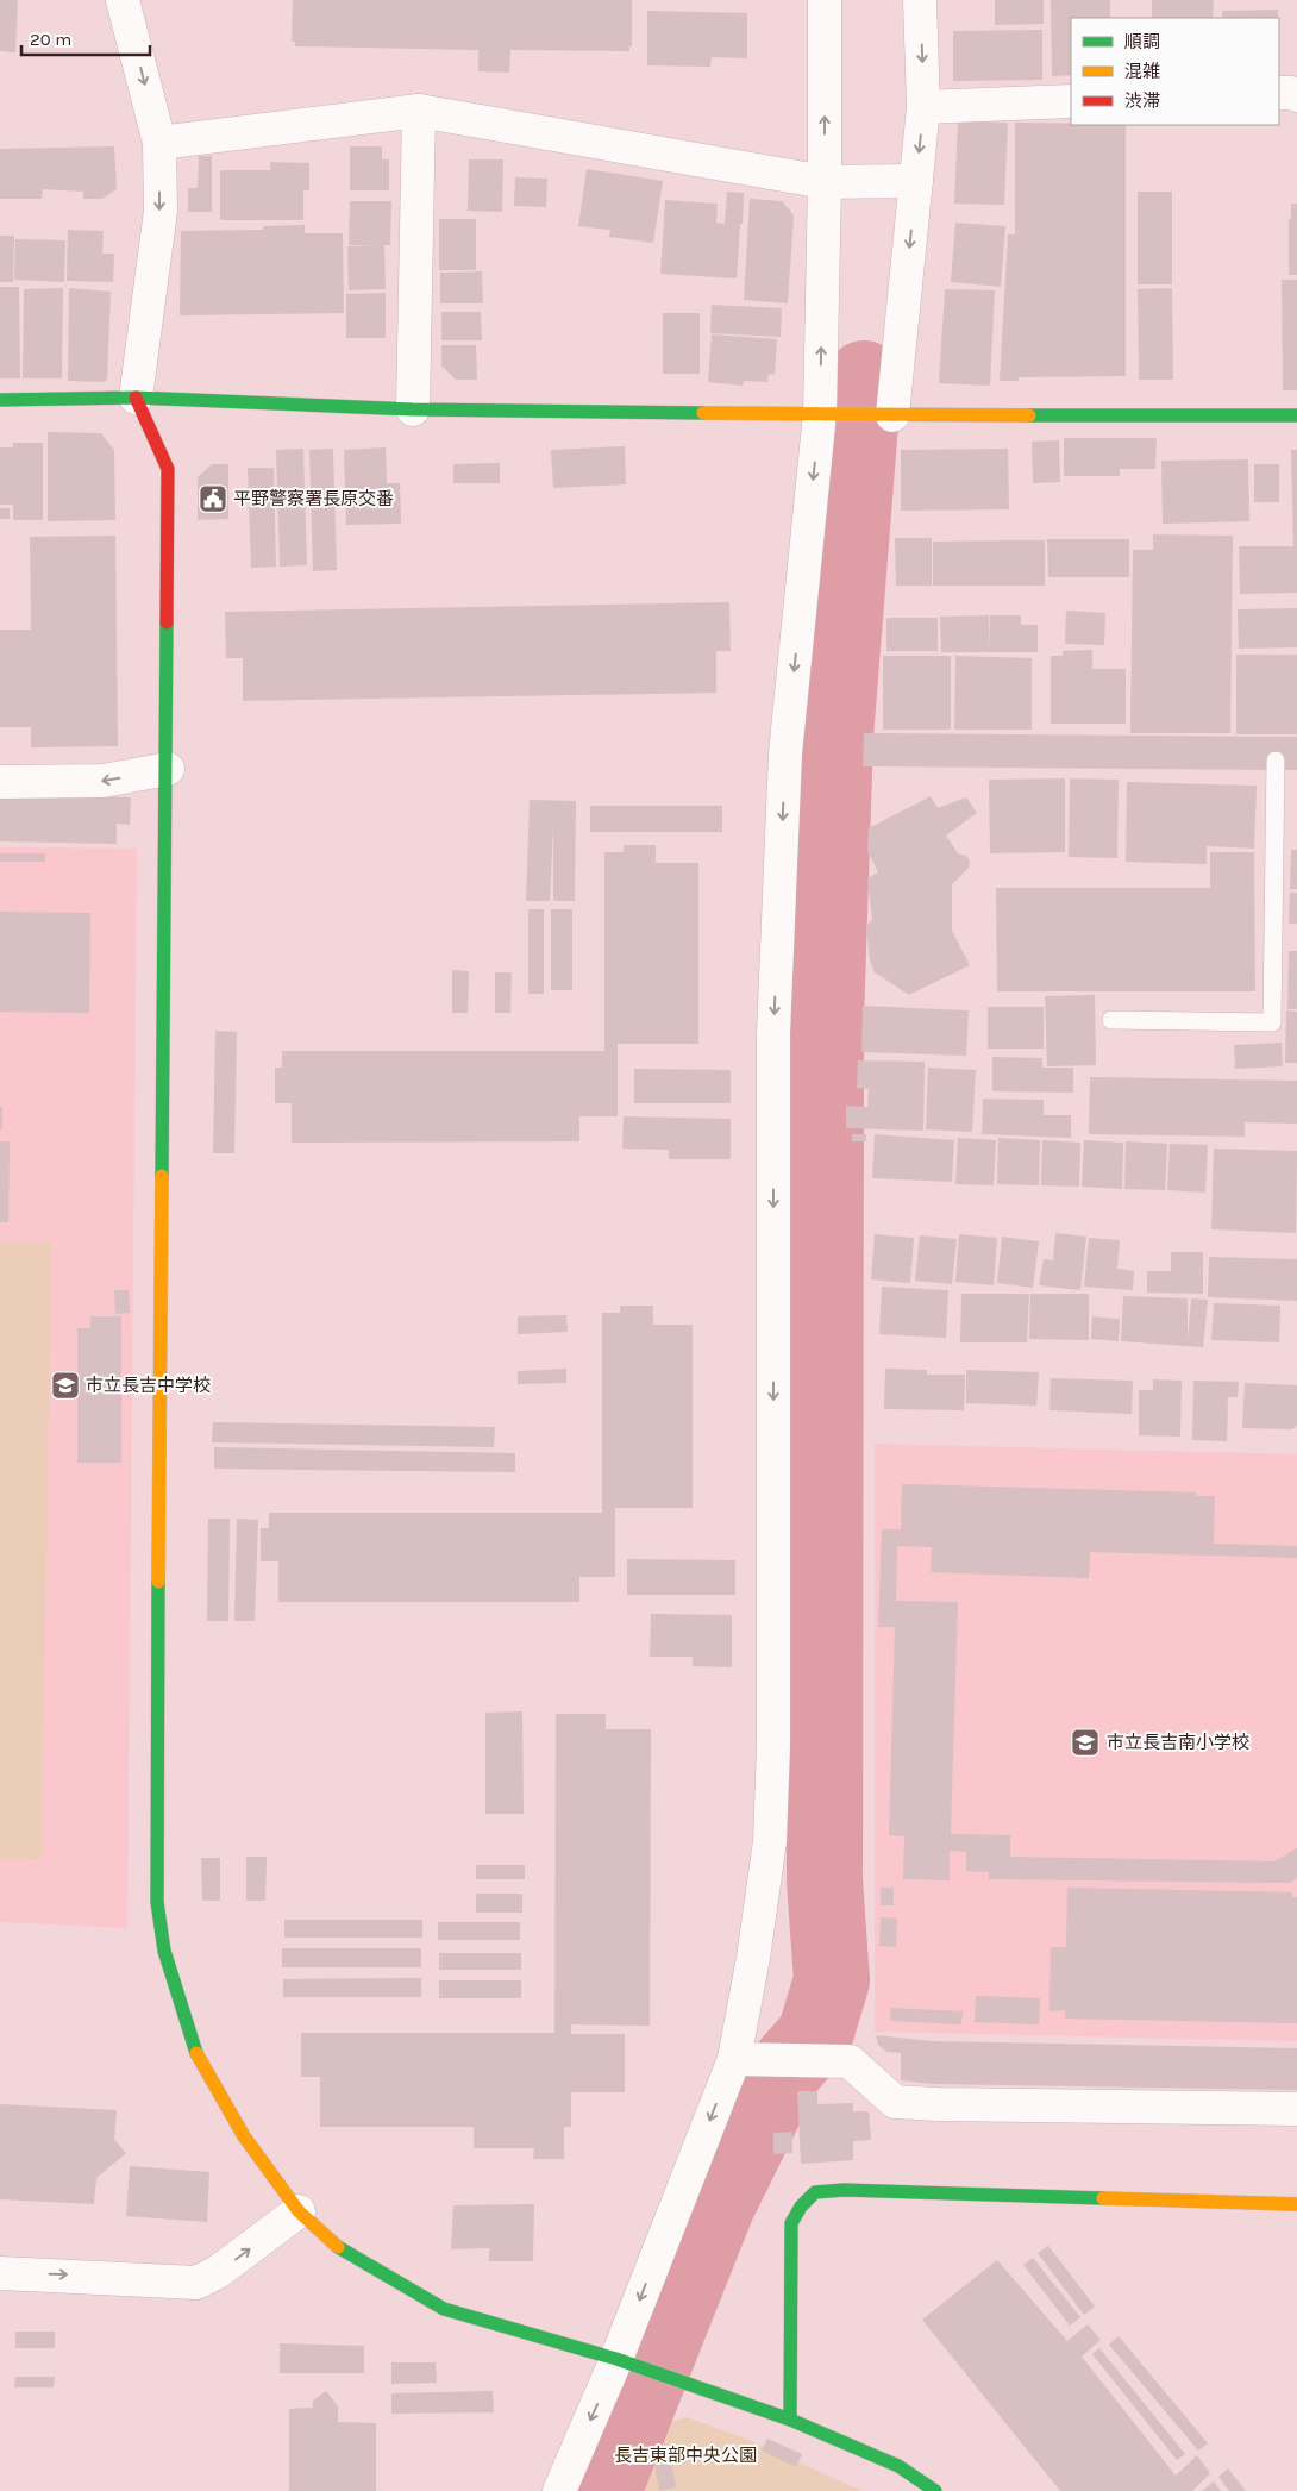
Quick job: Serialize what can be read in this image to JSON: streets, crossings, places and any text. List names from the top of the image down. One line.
{"parks":["長吉東部中央公園"],"places":{"public building":["平野警察署長原交番"],"school or university":["市立長吉中学校","市立長吉南小学校"]},"legend":["順調","混雑","渋滞"],"scale_bar":"20 m"}
